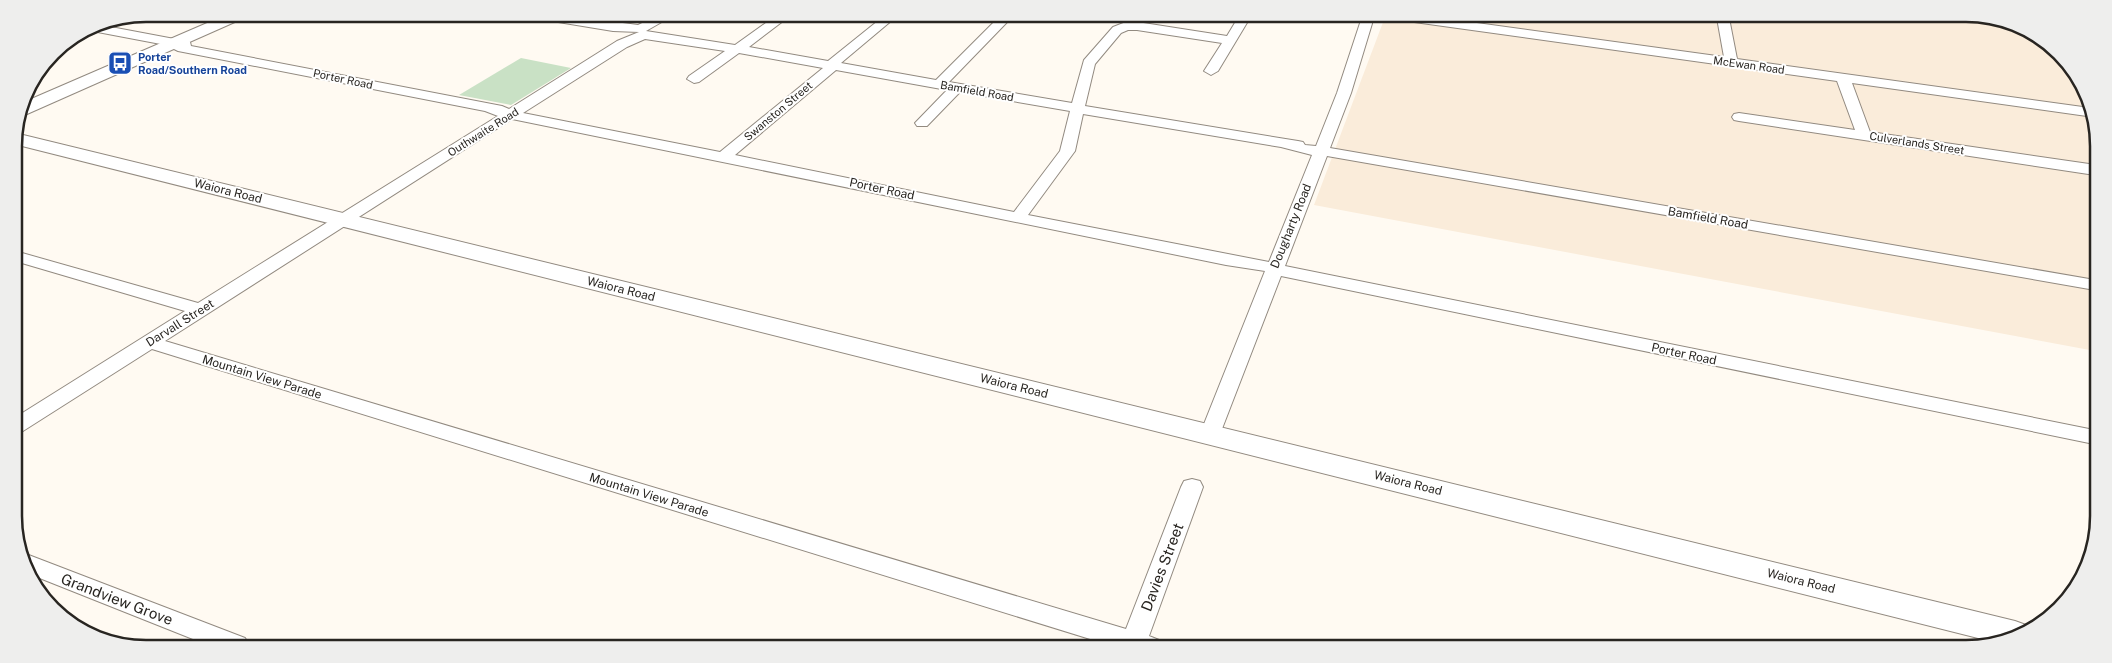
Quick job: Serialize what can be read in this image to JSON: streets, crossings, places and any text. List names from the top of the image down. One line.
{"streets":{"main road":["Waiora Road"],"street":["McEwan Road","Porter Road","Bamfield Road","Swanston Street","Outhwaite Road","Culverlands Street","Dougharty Road","Darvall Street","Mountain View Parade","Davies Street","Grandview Grove"]},"crossings":[["Porter Road","Swanston Street"],["Porter Road","Outhwaite Road"],["Porter Road","Dougharty Road"],["Bamfield Road","Swanston Street"],["Bamfield Road","Outhwaite Road"],["Bamfield Road","Dougharty Road"],["Outhwaite Road","Waiora Road"],["Outhwaite Road","Darvall Street"],["Waiora Road","Dougharty Road"],["Waiora Road","Darvall Street"],["Darvall Street","Mountain View Parade"]],"places":{"bus stop":["Porter Road/Southern Road"]}}
